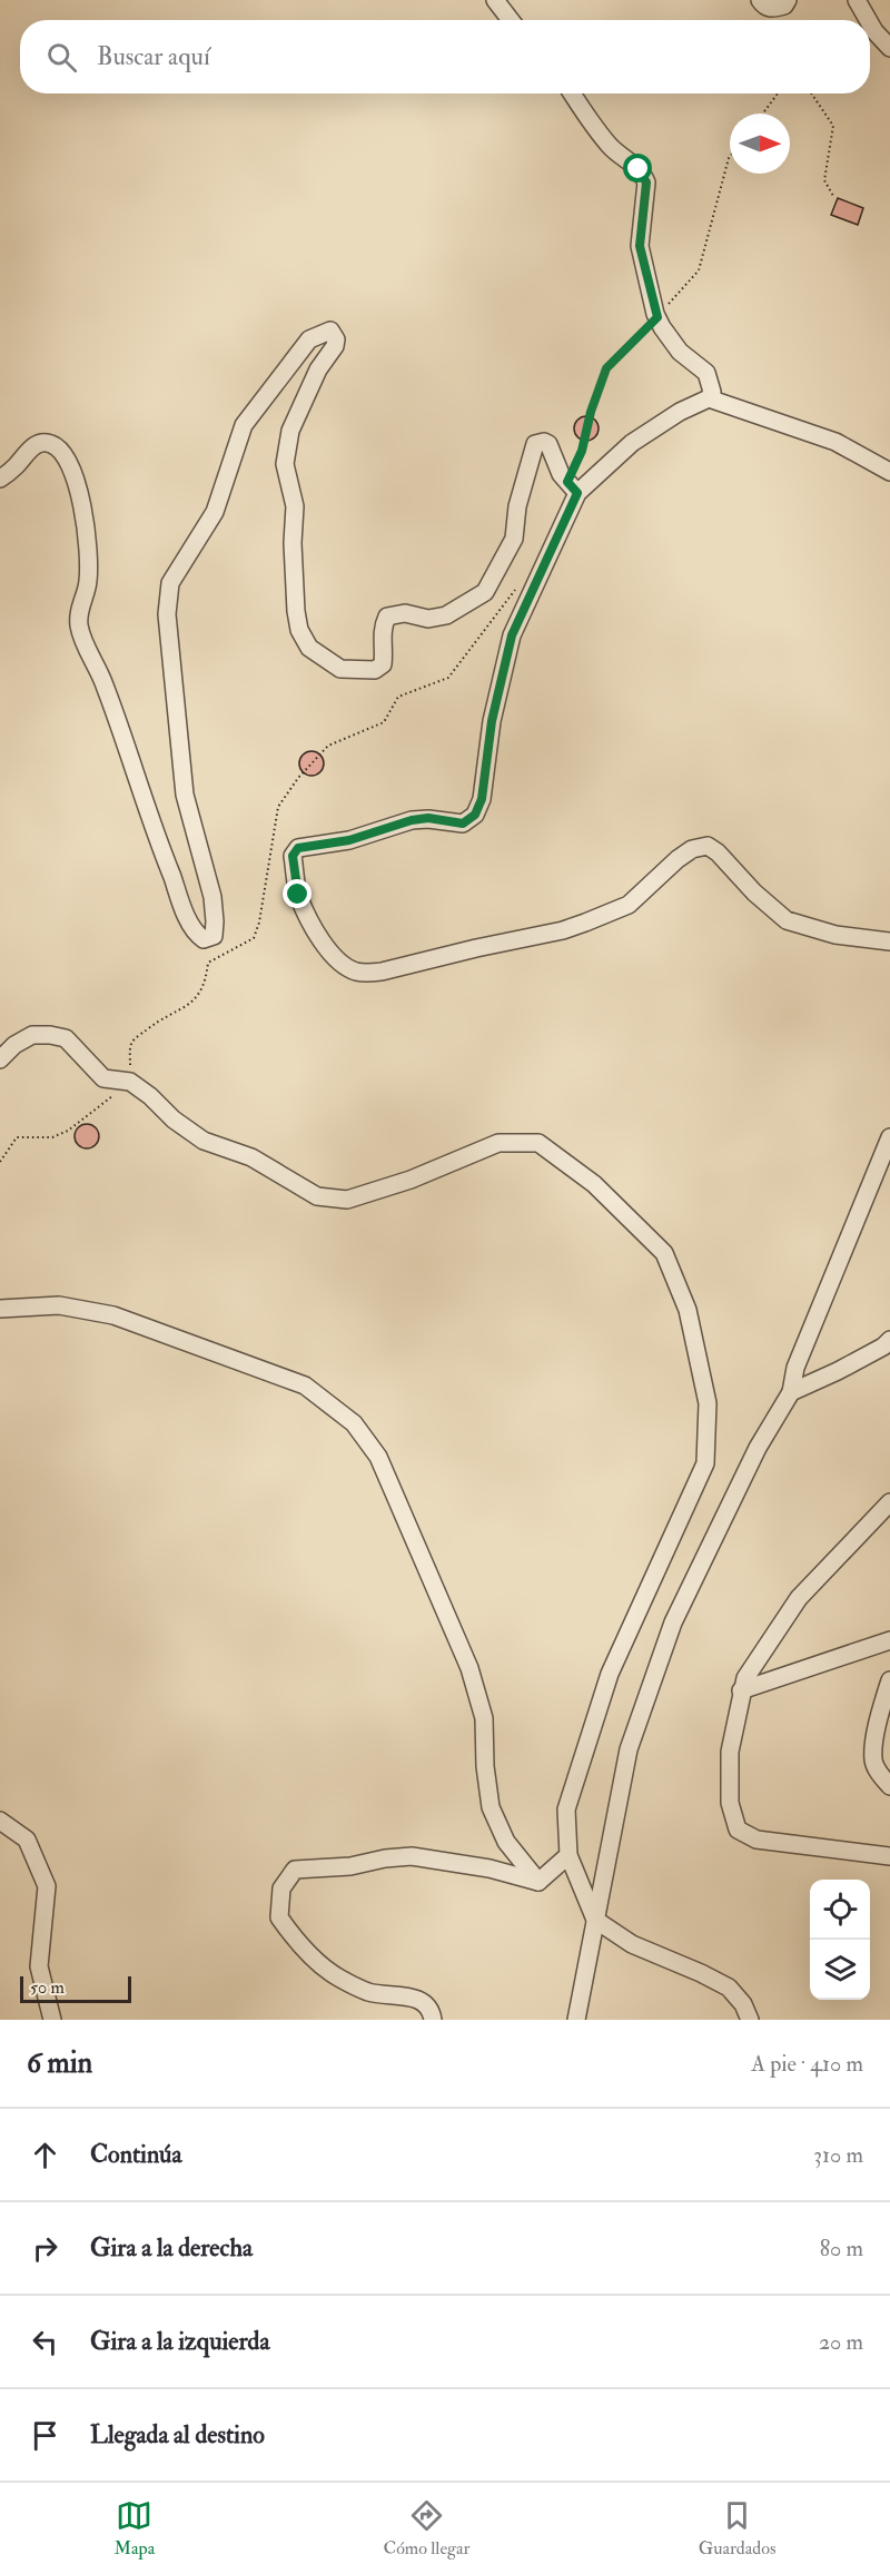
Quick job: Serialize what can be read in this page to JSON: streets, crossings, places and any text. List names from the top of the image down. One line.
{"scale_bar":"50 m","north":"right","page":{"search":"Buscar aquí","scale":"50 m","heading":["6 min","A pie · 410 m"],"list":[["Continúa","310 m"],["Gira a la derecha","80 m"],["Gira a la izquierda","20 m"],"Llegada al destino"],"nav":["Mapa","Cómo llegar","Guardados"]}}
